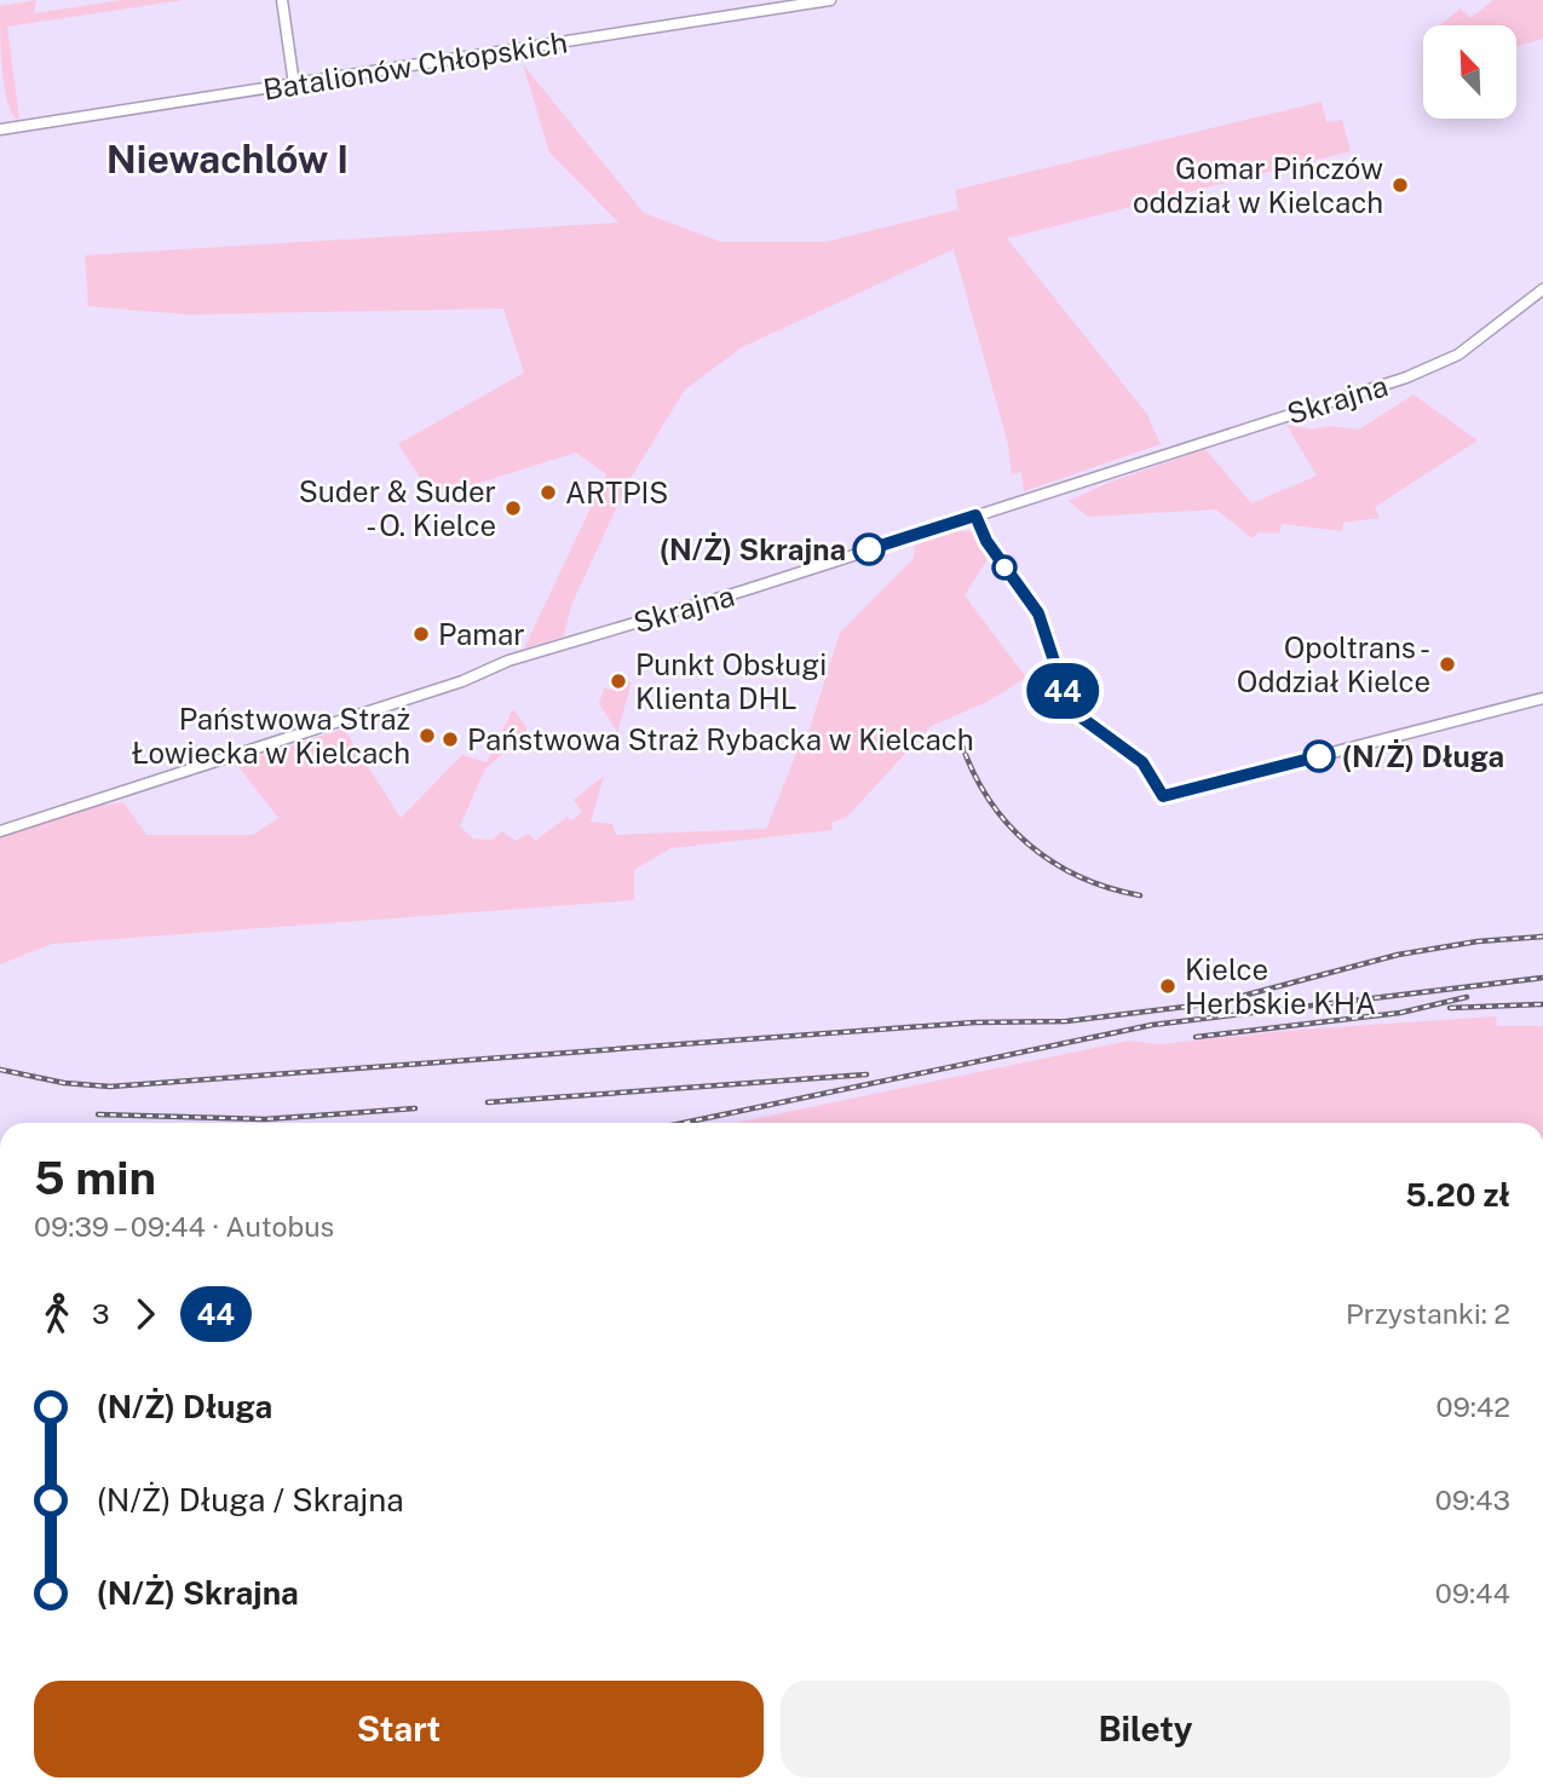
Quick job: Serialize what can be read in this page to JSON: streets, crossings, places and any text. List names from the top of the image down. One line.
{"streets":{"street":["Batalionów Chłopskich","Skrajna"]},"districts":["Niewachlów I"],"places":["Gomar Pińczów oddział w Kielcach","ARTPIS","Suder & Suder - O. Kielce","(N/Ż) Skrajna","Pamar","Opoltrans - Oddział Kielce","Punkt Obsługi Klienta DHL","Państwowa Straż Łowiecka w Kielcach","Państwowa Straż Rybacka w Kielcach","(N/Ż) Długa","Kielce Herbskie KHA"],"lines":["bus line 44"],"north":"top left","page":{"on_map":"44","heading":["5 min","09:39 – 09:44 · Autobus","5.20 zł"],"legs":["3","44","Przystanki: 2"],"list":[{"name":"(N/Ż) Długa","value":"09:42"},{"name":"(N/Ż) Długa / Skrajna","value":"09:43"},{"name":"(N/Ż) Skrajna","value":"09:44"}],"buttons":["Start","Bilety"]}}
